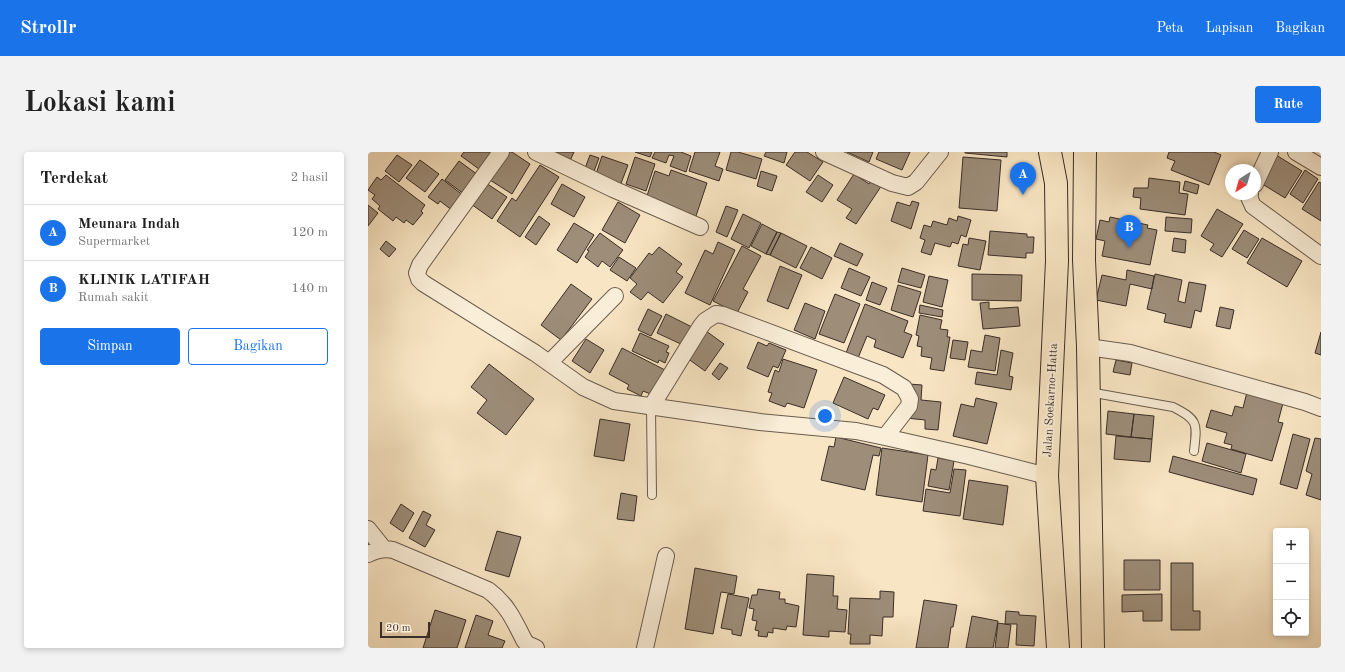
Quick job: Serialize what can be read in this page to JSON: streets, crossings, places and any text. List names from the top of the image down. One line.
{"streets":{"highway":["Jalan Soekarno-Hatta"]},"scale_bar":"20 m","north":"bottom left","page":{"header":"Strollr","nav":["Peta","Lapisan","Bagikan"],"buttons":["Rute",["Simpan","Bagikan"]],"title":"Lokasi kami","heading":["Terdekat","2 hasil"],"pins":["A","B"],"list":[{"mark":"A","name":"Meunara Indah","note":"Supermarket","value":"120 m"},{"mark":"B","name":"KLINIK LATIFAH","note":"Rumah sakit","value":"140 m"}],"map_buttons":["+","−"],"scale":"20 m"}}
